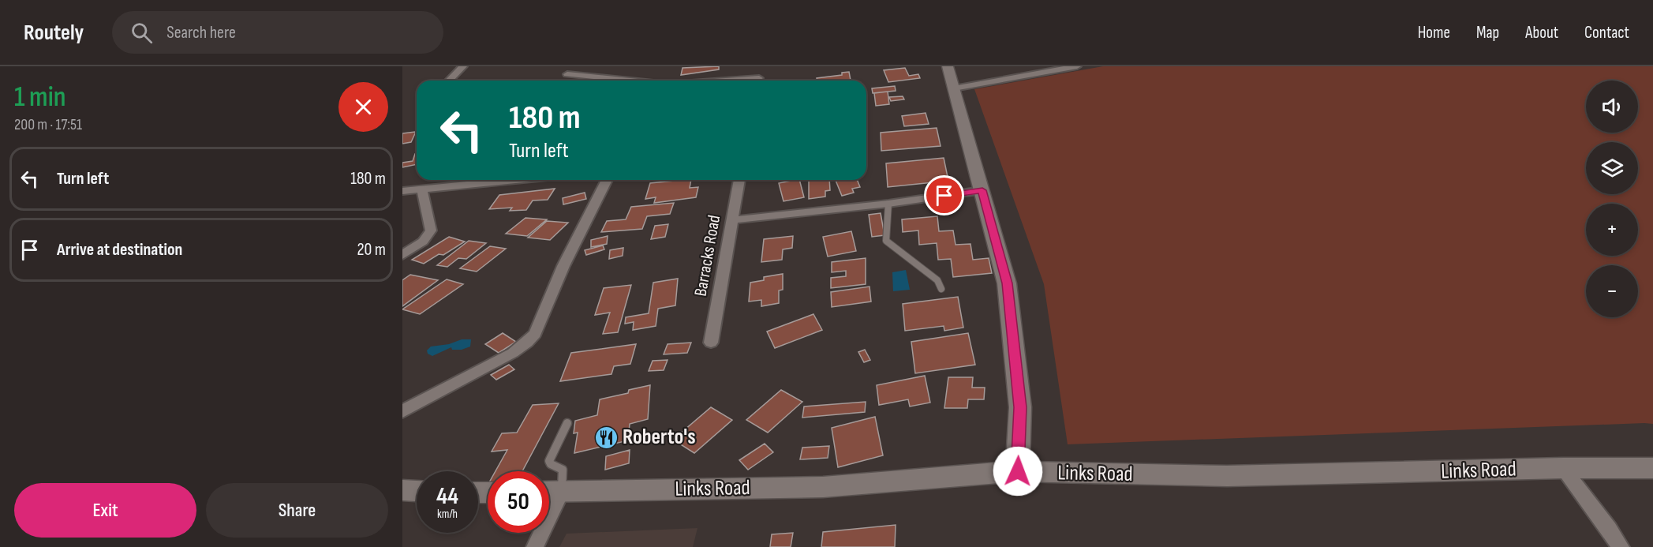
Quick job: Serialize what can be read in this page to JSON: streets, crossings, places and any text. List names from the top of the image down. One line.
{"streets":{"main road":["Links Road"],"street":["Barracks Road"]},"places":{"restaurant":["Roberto's"]},"page":{"header":"Routely","search":"Search here","nav":["Home","Map","About","Contact"],"heading":["1 min","200 m · 17:51"],"map_buttons":["+","−"],"turn":["180 m","Turn left"],"list":[{"name":"Turn left","value":"180 m"},{"name":"Arrive at destination","value":"20 m"}],"speed":"44 km/h","limit":"50","buttons":["Exit","Share"]}}
